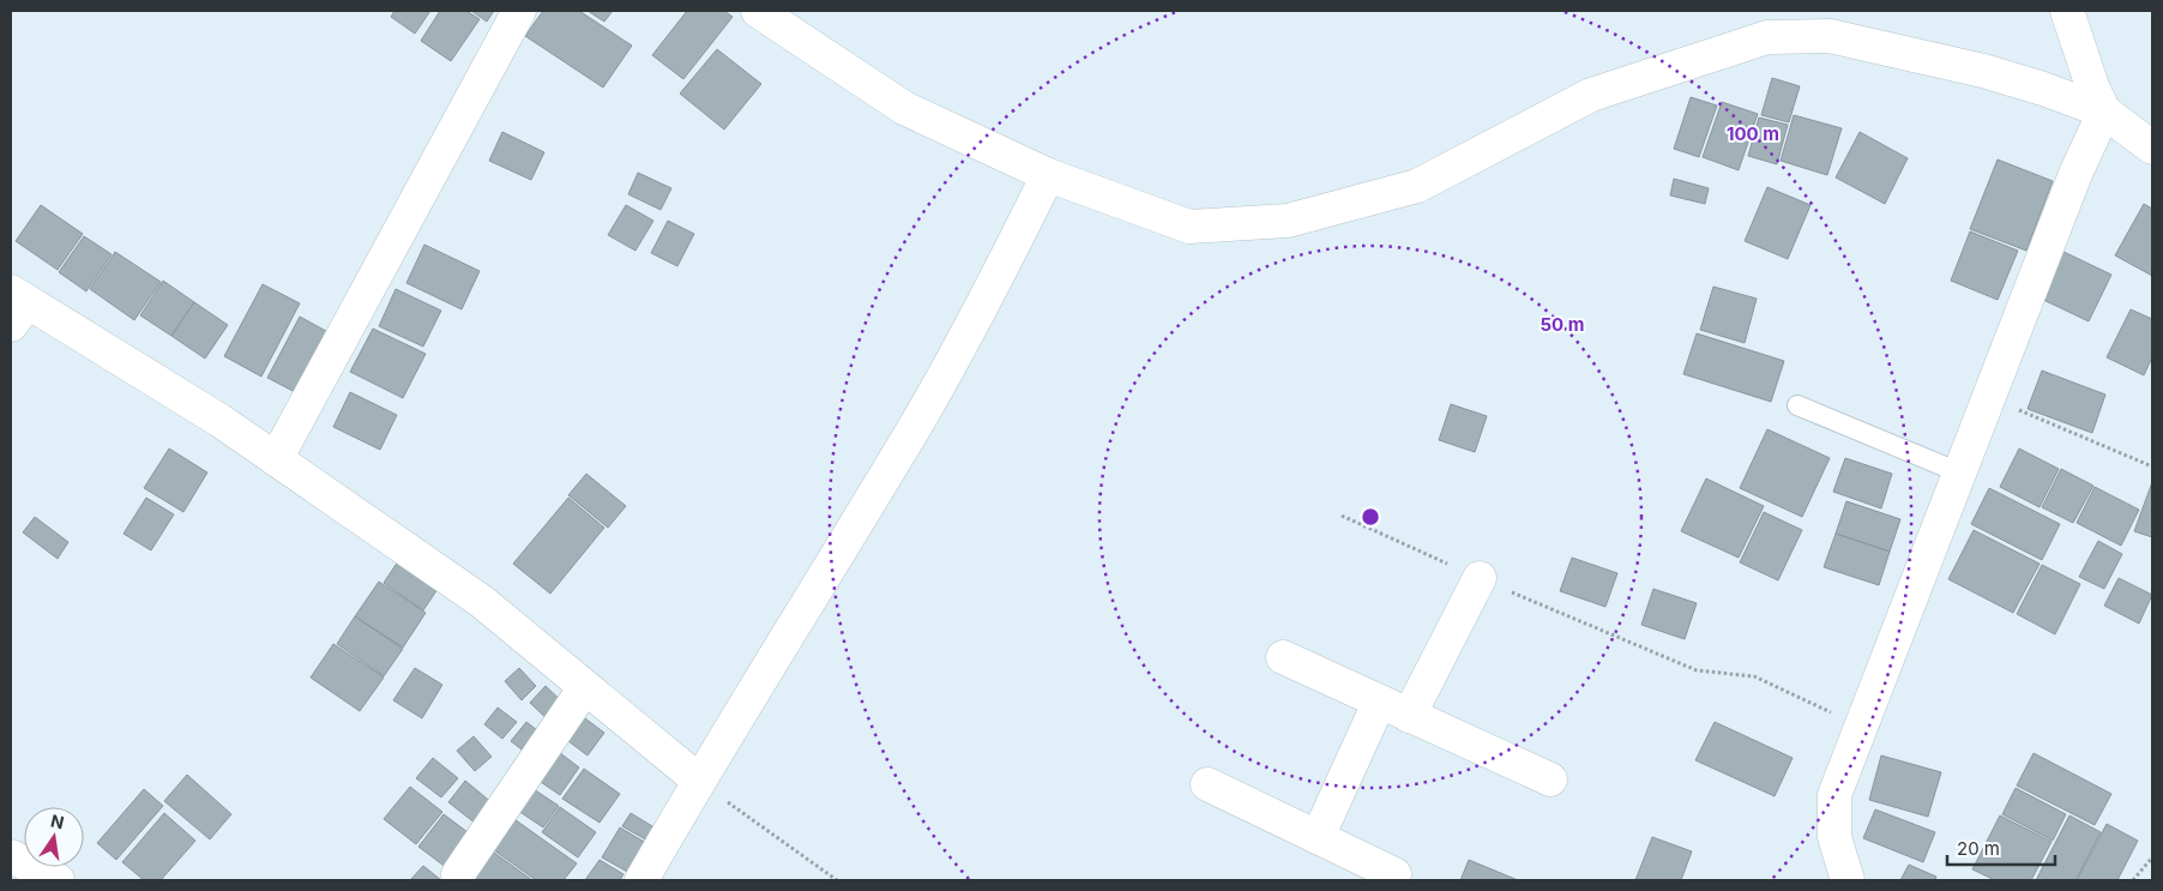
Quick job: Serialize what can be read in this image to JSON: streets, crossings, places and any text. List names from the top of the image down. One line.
{"scale_bar":"20 m","north":"top","rings":["100 m","50 m"]}
